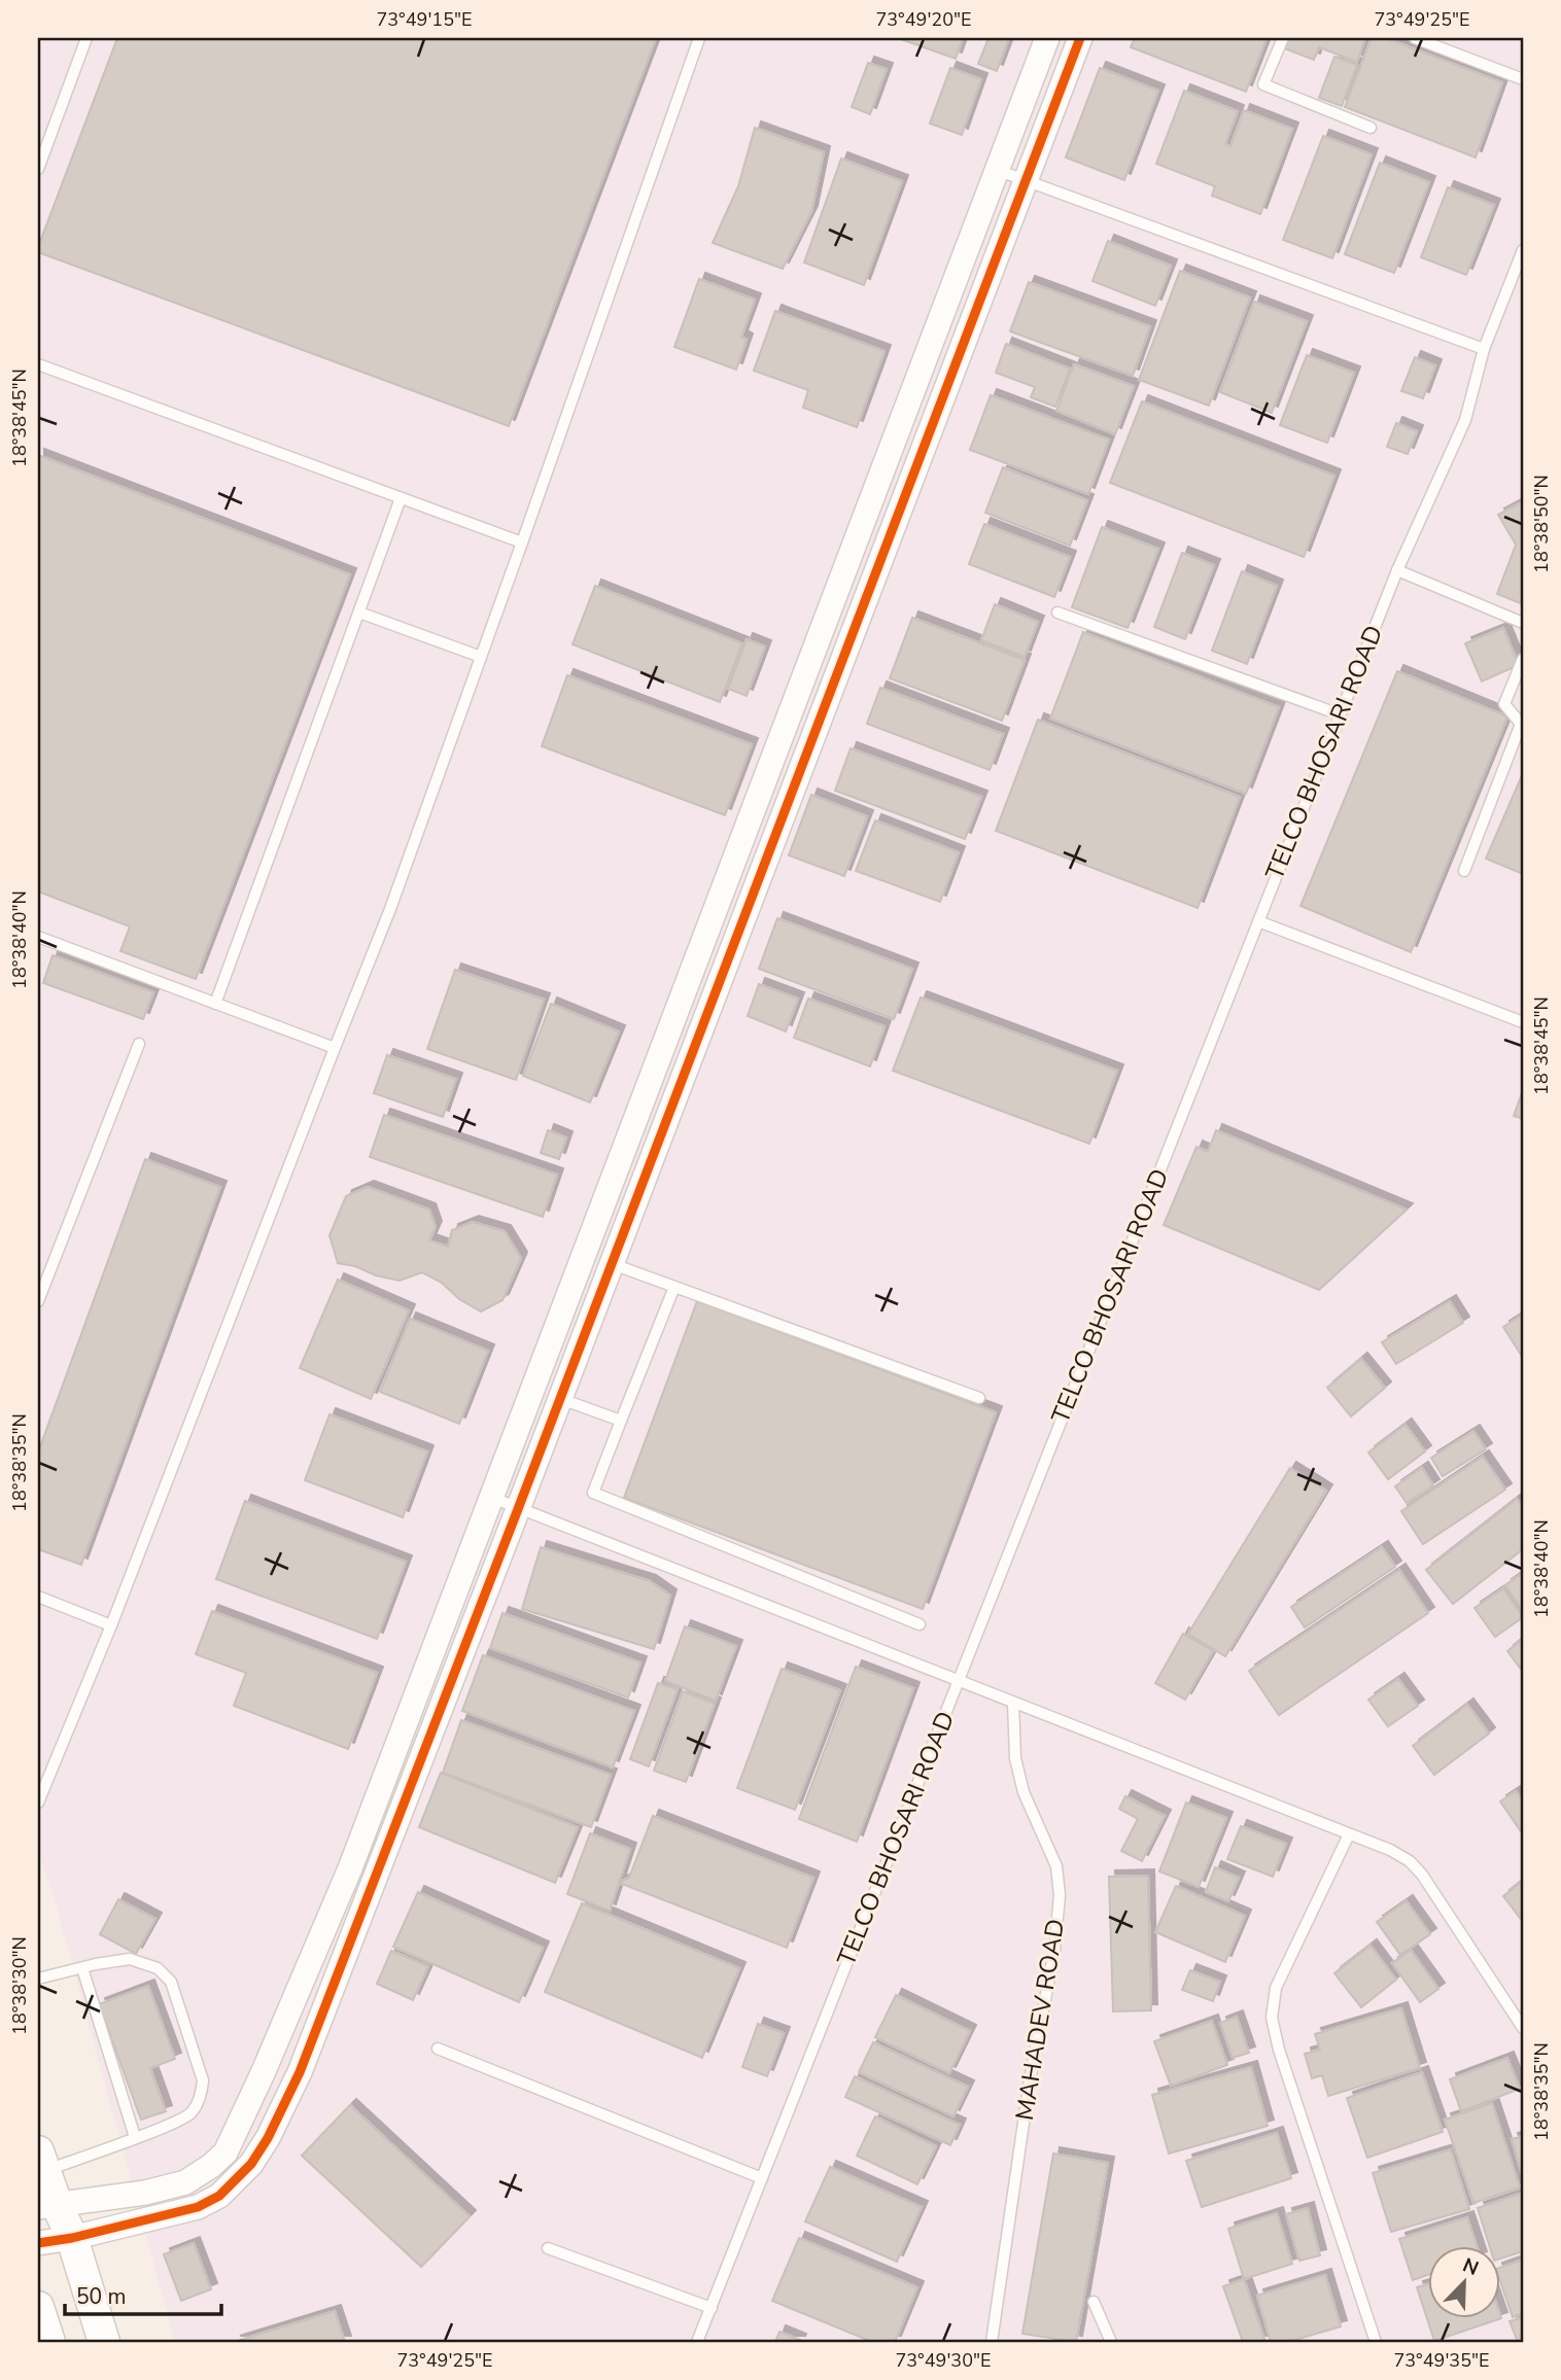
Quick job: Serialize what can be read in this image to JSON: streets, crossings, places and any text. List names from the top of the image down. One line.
{"streets":{"lane":["TELCO BHOSARI ROAD","MAHADEV ROAD"]},"scale_bar":"50 m","north":"top right","coordinates":["73°49'15\"E","73°49'20\"E","73°49'25\"E","18°38'45\"N","18°38'50\"N","18°38'40\"N","18°38'35\"N","18°38'30\"N","73°49'30\"E","73°49'35\"E"]}
